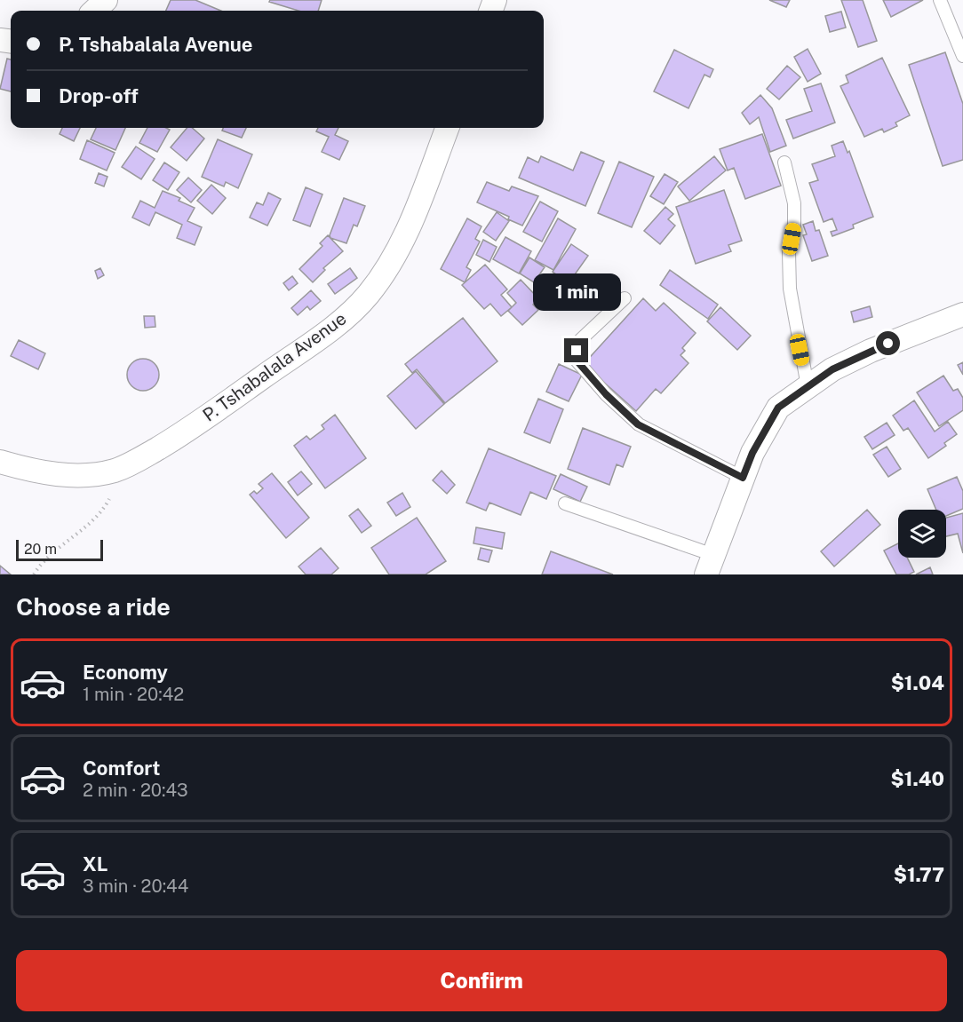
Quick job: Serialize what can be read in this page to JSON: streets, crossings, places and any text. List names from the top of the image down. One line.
{"streets":{"street":["P. Tshabalala Avenue"]},"scale_bar":"20 m","page":{"banner":["P. Tshabalala Avenue","Drop-off"],"bubble":"1 min","scale":"20 m","heading":"Choose a ride","list":[{"name":"Economy","note":"1 min · 20:42","value":"$1.04"},{"name":"Comfort","note":"2 min · 20:43","value":"$1.40"},{"name":"XL","note":"3 min · 20:44","value":"$1.77"}],"buttons":"Confirm"}}
